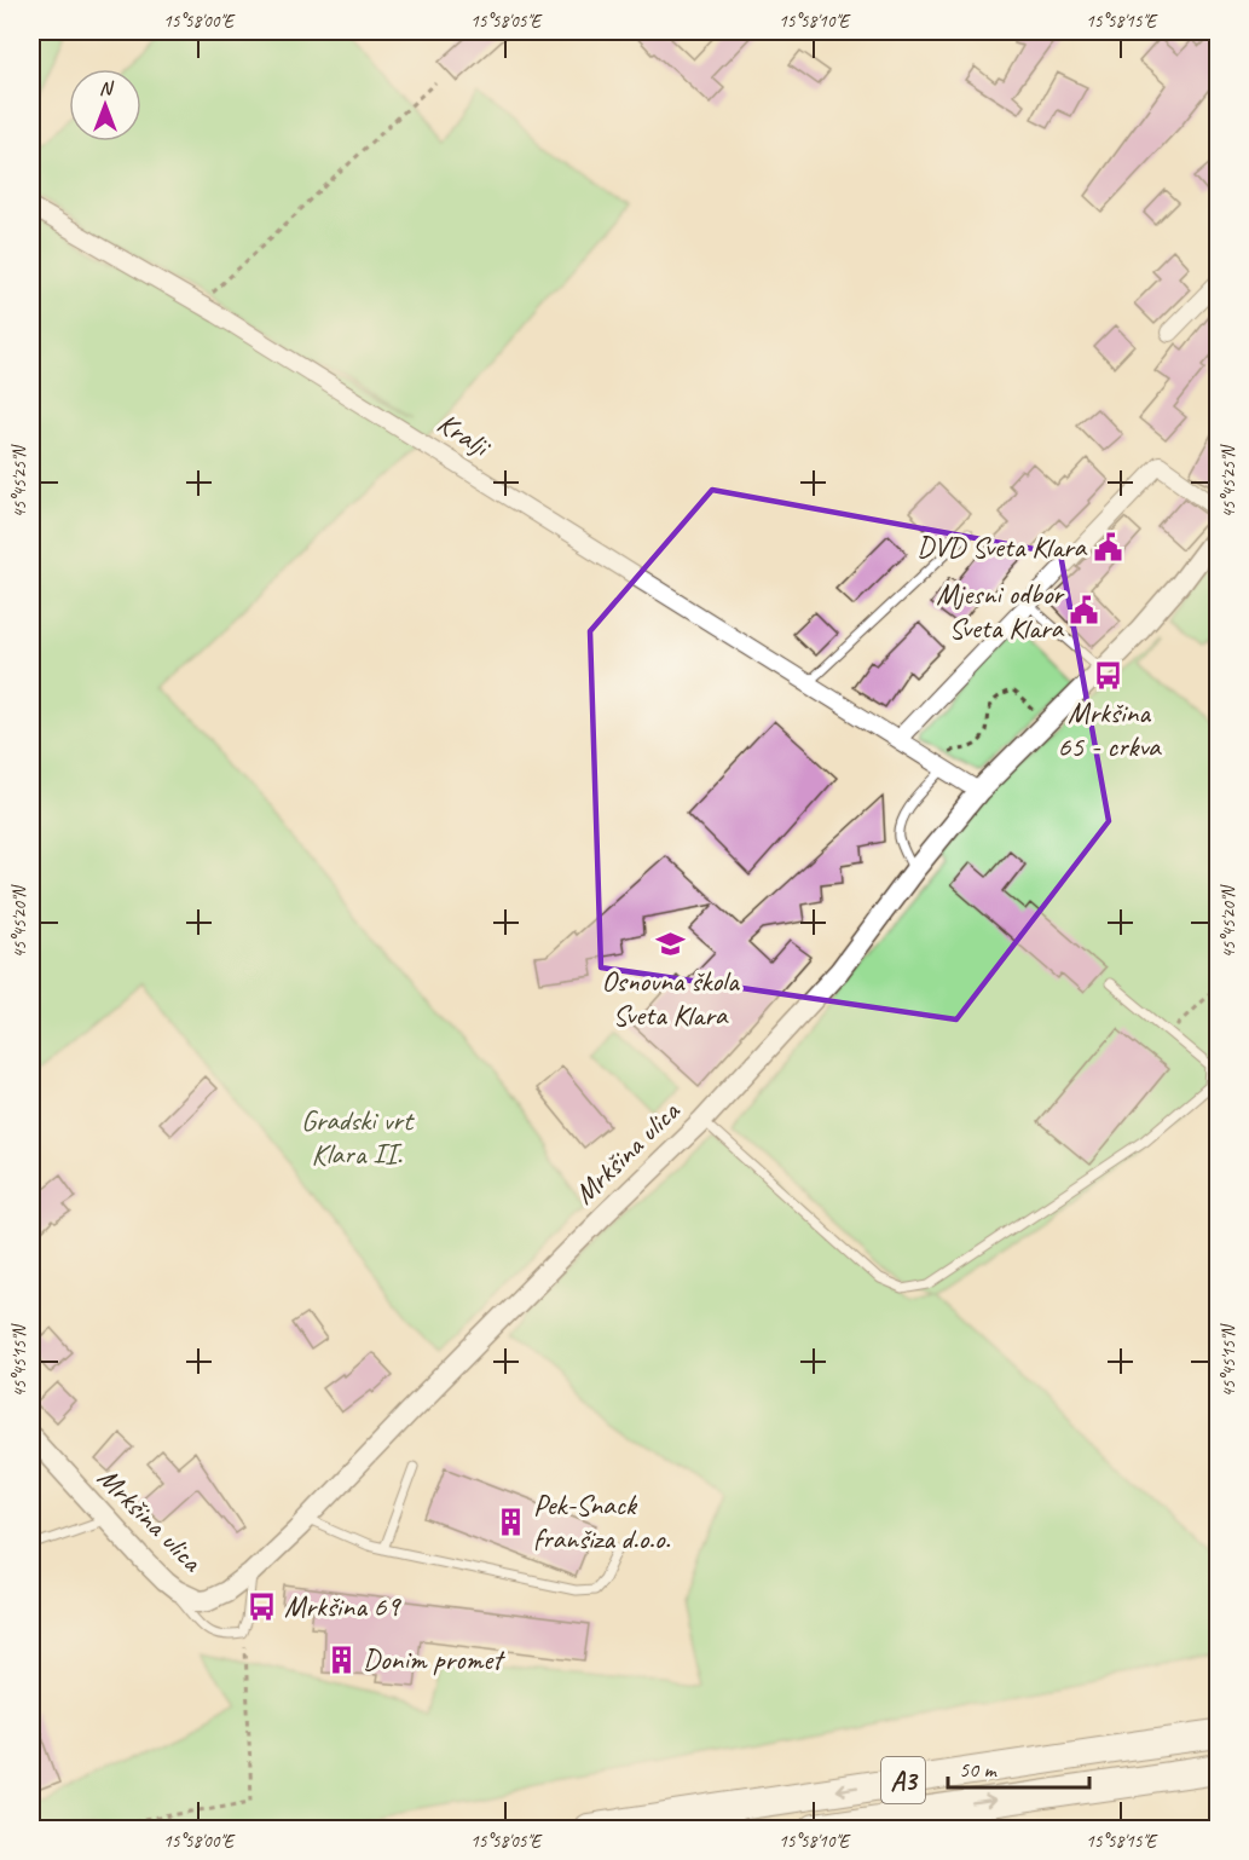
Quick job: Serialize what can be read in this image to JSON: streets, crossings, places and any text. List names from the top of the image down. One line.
{"streets":{"highway":["A3"],"street":["Kralji","Mrkšina ulica"]},"crossings":[["Kralji","Mrkšina ulica"]],"parks":["Gradski vrt Klara II."],"places":{"public building":["DVD Sveta Klara","Mjesni odbor Sveta Klara"],"bus stop":["Mrkšina 65 - crkva","Mrkšina 69"],"school or university":["Osnovna škola Sveta Klara"],"building":["Pek-Snack franšiza d.o.o.","Donim promet"]},"scale_bar":"50 m","north":"top","coordinates":["15°58'00\"E","15°58'05\"E","15°58'10\"E","15°58'15\"E","45°45'25\"N","45°45'20\"N","45°45'15\"N"]}
